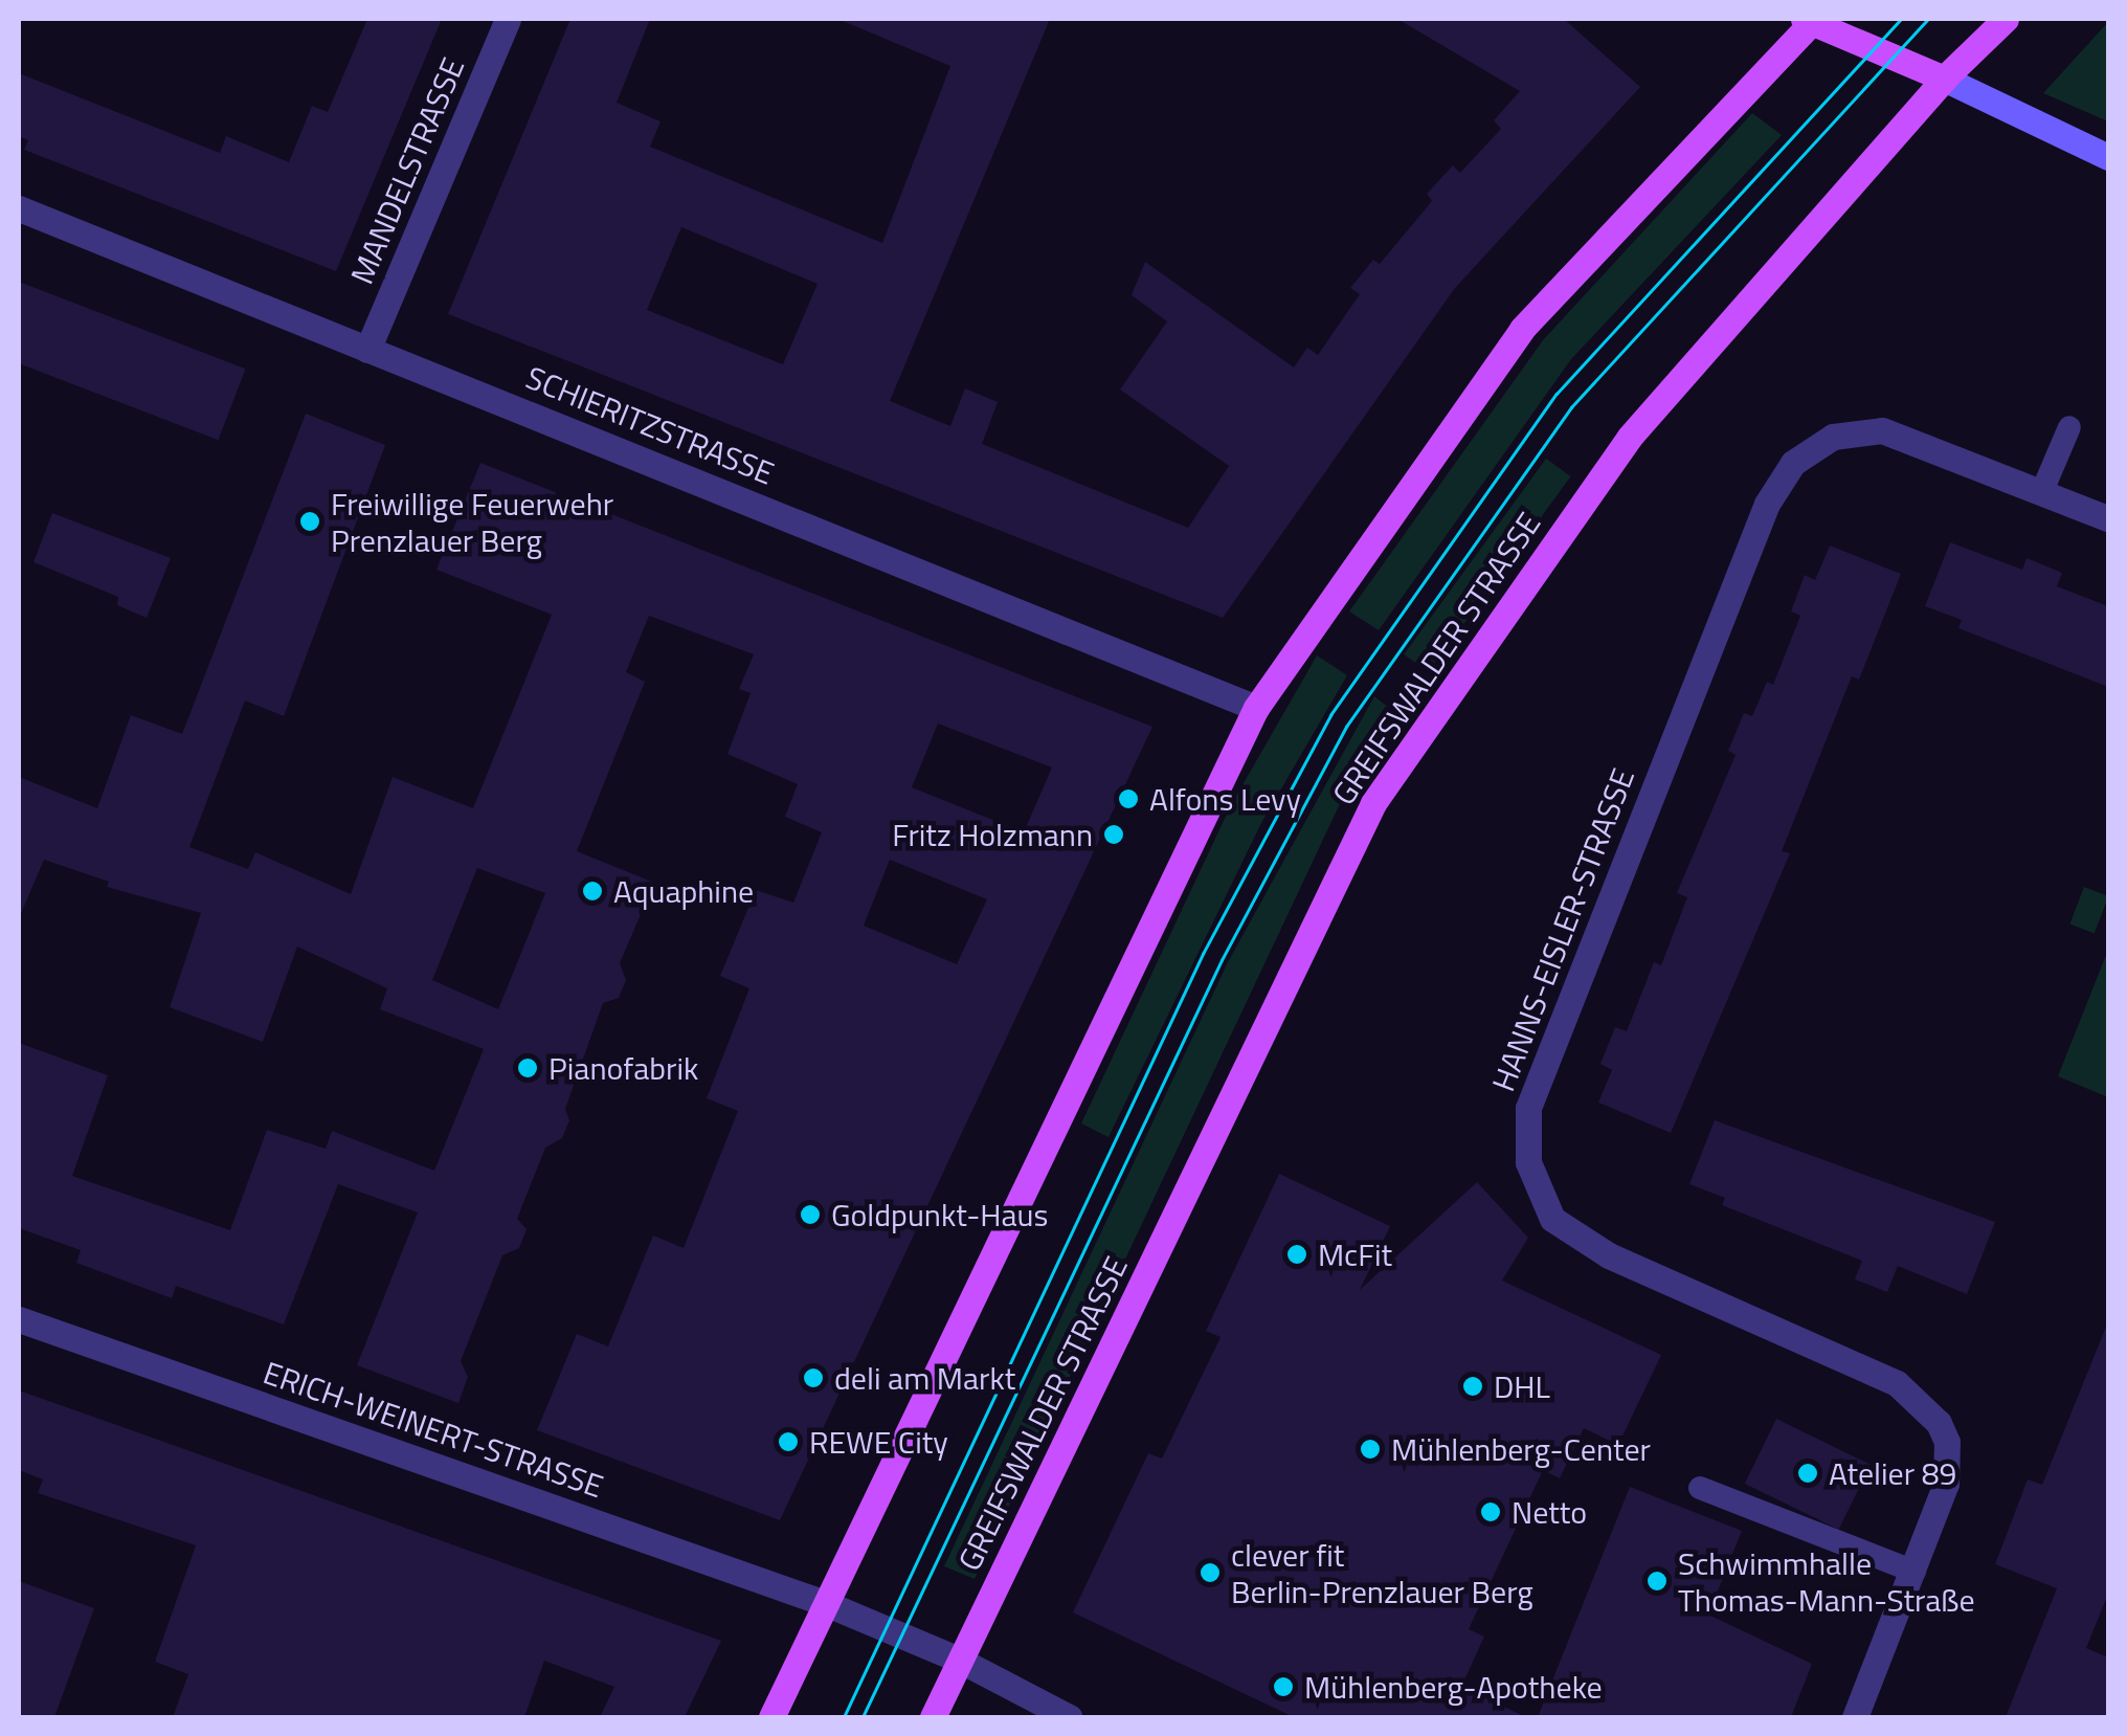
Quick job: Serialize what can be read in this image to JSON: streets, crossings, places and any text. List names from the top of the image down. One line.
{"streets":{"main road":["GREIFSWALDER STRASSE"],"street":["MANDELSTRASSE","SCHIERITZSTRASSE","HANNS-EISLER-STRASSE","ERICH-WEINERT-STRASSE"]},"crossings":[["MANDELSTRASSE","SCHIERITZSTRASSE"]],"places":["Freiwillige Feuerwehr Prenzlauer Berg","Alfons Levy","Fritz Holzmann","Aquaphine","Pianofabrik","Goldpunkt-Haus","McFit","deli am Markt","DHL","REWE City","Mühlenberg-Center","Atelier 89","Netto","clever fit Berlin-Prenzlauer Berg","Schwimmhalle Thomas-Mann-Straße","Mühlenberg-Apotheke"]}
